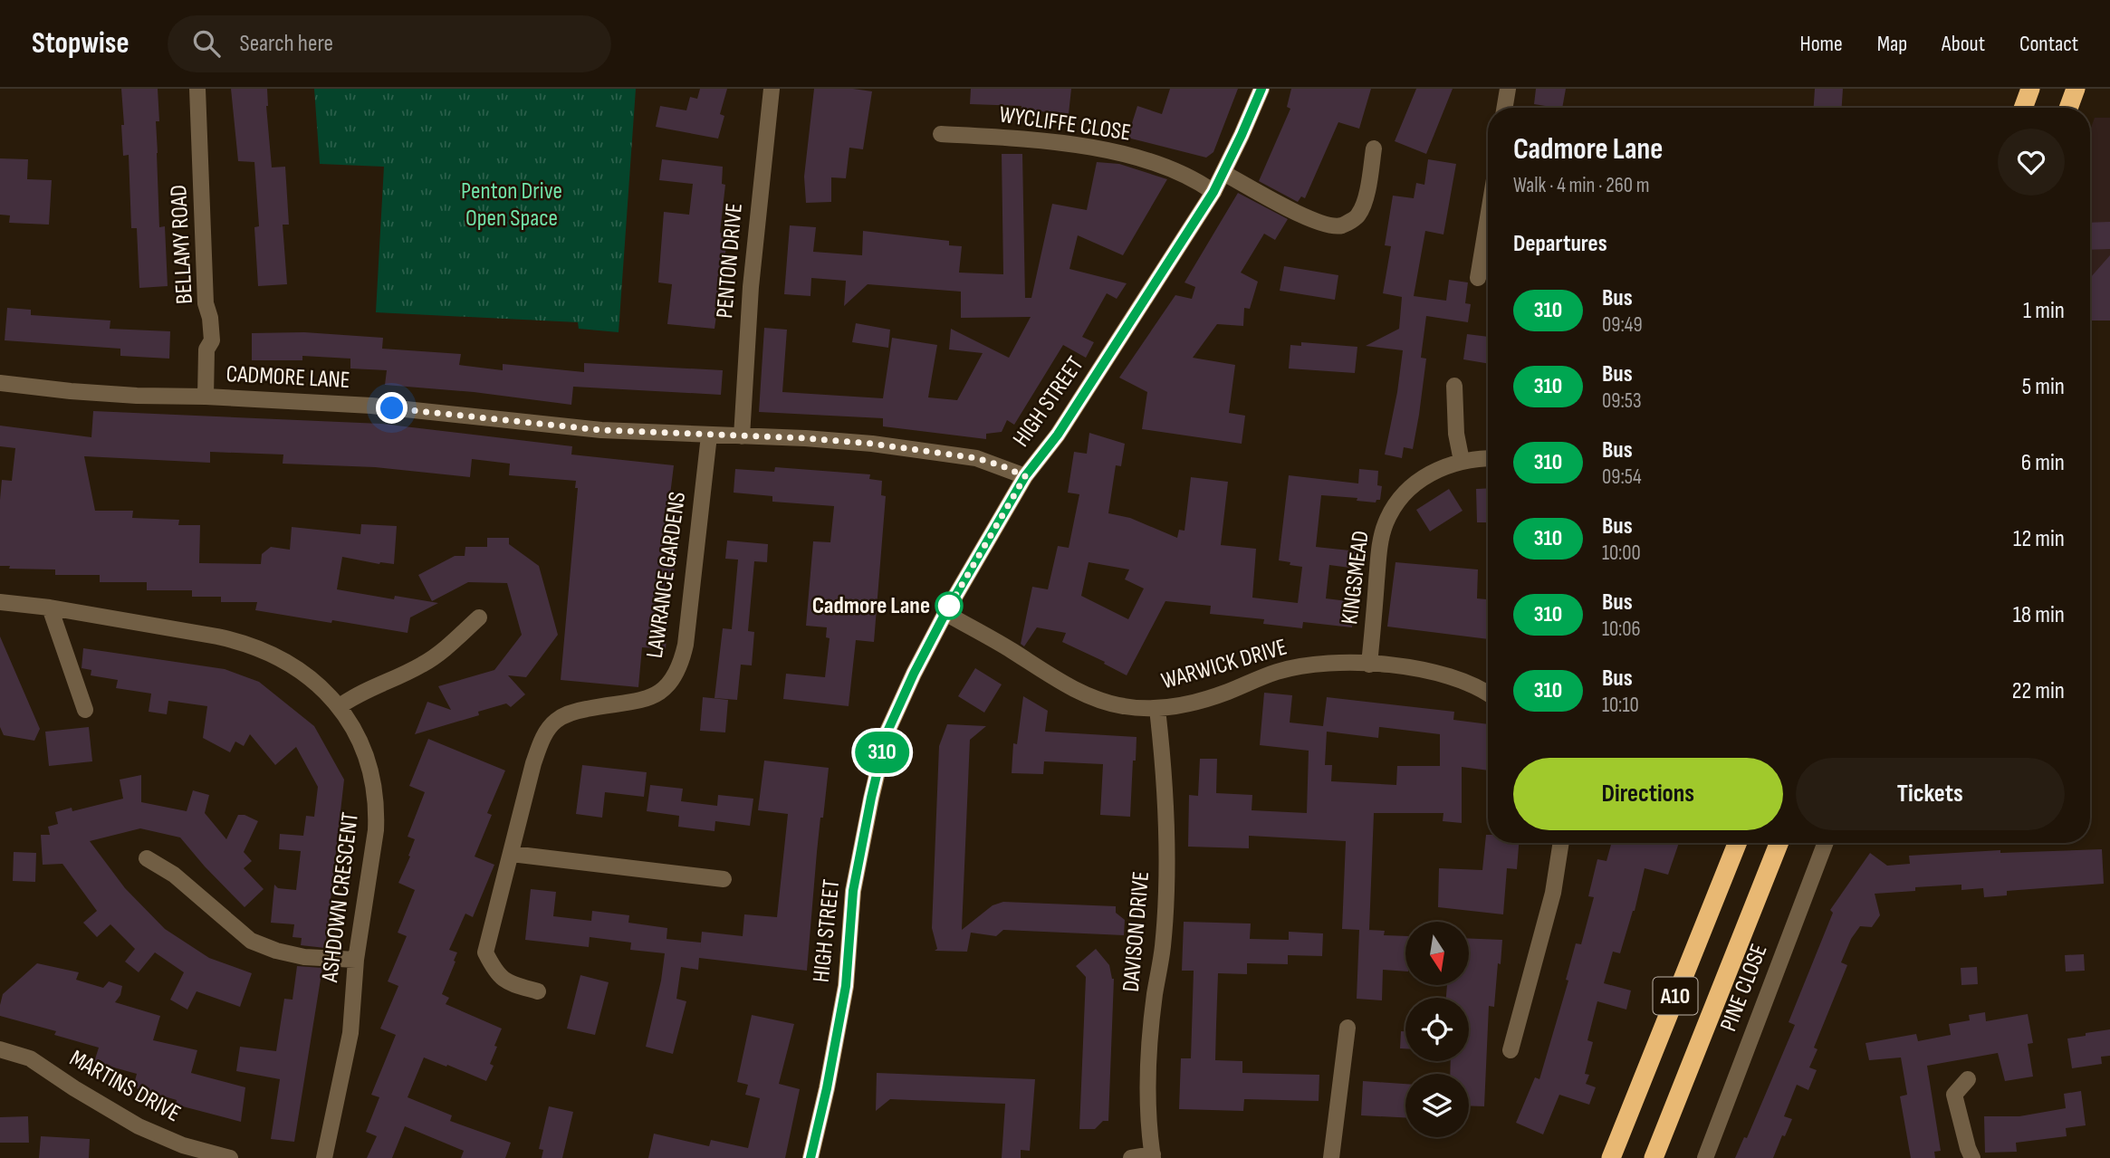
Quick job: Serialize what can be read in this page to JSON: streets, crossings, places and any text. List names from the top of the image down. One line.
{"streets":{"highway":["A10"],"main road":["HIGH STREET"],"street":["WYCLIFFE CLOSE","BELLAMY ROAD","PENTON DRIVE","CADMORE LANE","LAWRANCE GARDENS","KINGSMEAD","WARWICK DRIVE","ASHDOWN CRESCENT","DAVISON DRIVE","PINE CLOSE","MARTINS DRIVE"]},"crossings":[["WYCLIFFE CLOSE","HIGH STREET"],["BELLAMY ROAD","CADMORE LANE"],["PENTON DRIVE","CADMORE LANE"],["CADMORE LANE","HIGH STREET"],["CADMORE LANE","LAWRANCE GARDENS"],["HIGH STREET","WARWICK DRIVE"],["KINGSMEAD","WARWICK DRIVE"],["WARWICK DRIVE","DAVISON DRIVE"]],"parks":["Penton Drive Open Space"],"places":["Cadmore Lane"],"lines":["bus line 310"],"north":"bottom","page":{"header":"Stopwise","search":"Search here","nav":["Home","Map","About","Contact"],"on_map":"310","heading":[["Cadmore Lane","Walk · 4 min · 260 m"],"Departures"],"list":[{"mark":"310","name":"Bus","note":"09:49","value":"1 min"},{"mark":"310","name":"Bus","note":"09:53","value":"5 min"},{"mark":"310","name":"Bus","note":"09:54","value":"6 min"},{"mark":"310","name":"Bus","note":"10:00","value":"12 min"},{"mark":"310","name":"Bus","note":"10:06","value":"18 min"},{"mark":"310","name":"Bus","note":"10:10","value":"22 min"}],"buttons":["Directions","Tickets"]}}
